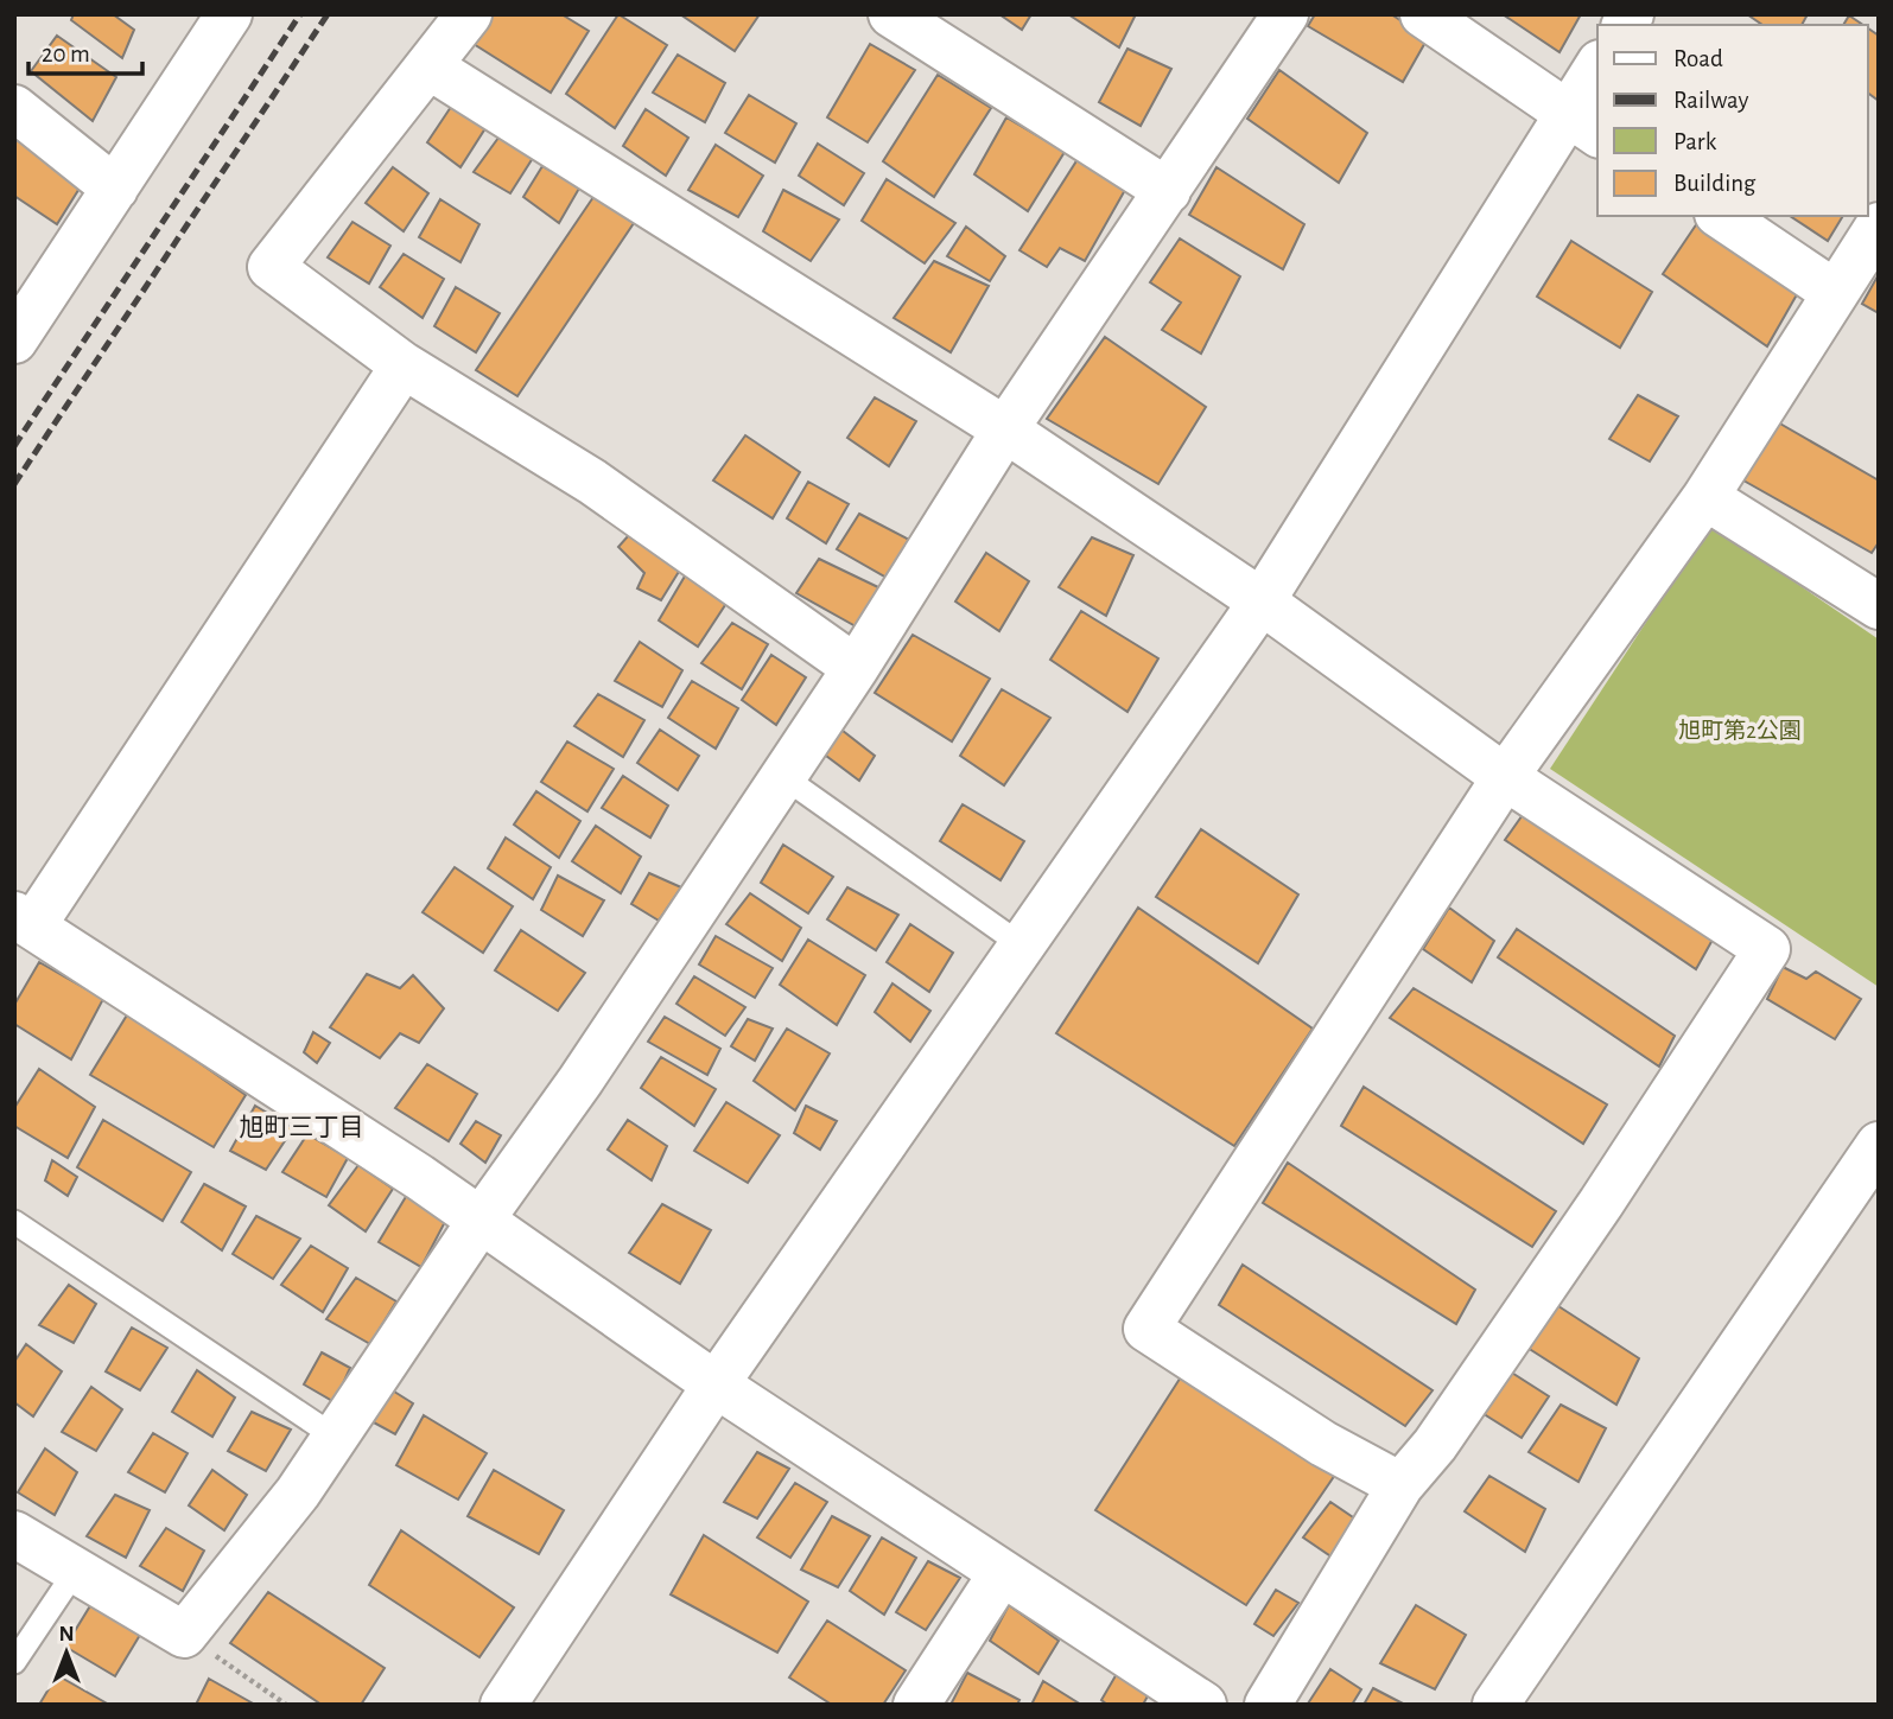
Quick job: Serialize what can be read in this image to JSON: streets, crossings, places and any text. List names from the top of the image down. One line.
{"districts":["旭町三丁目"],"parks":["旭町第2公園"],"legend":["Road","Railway","Park","Building"],"scale_bar":"20 m","north":"top"}
